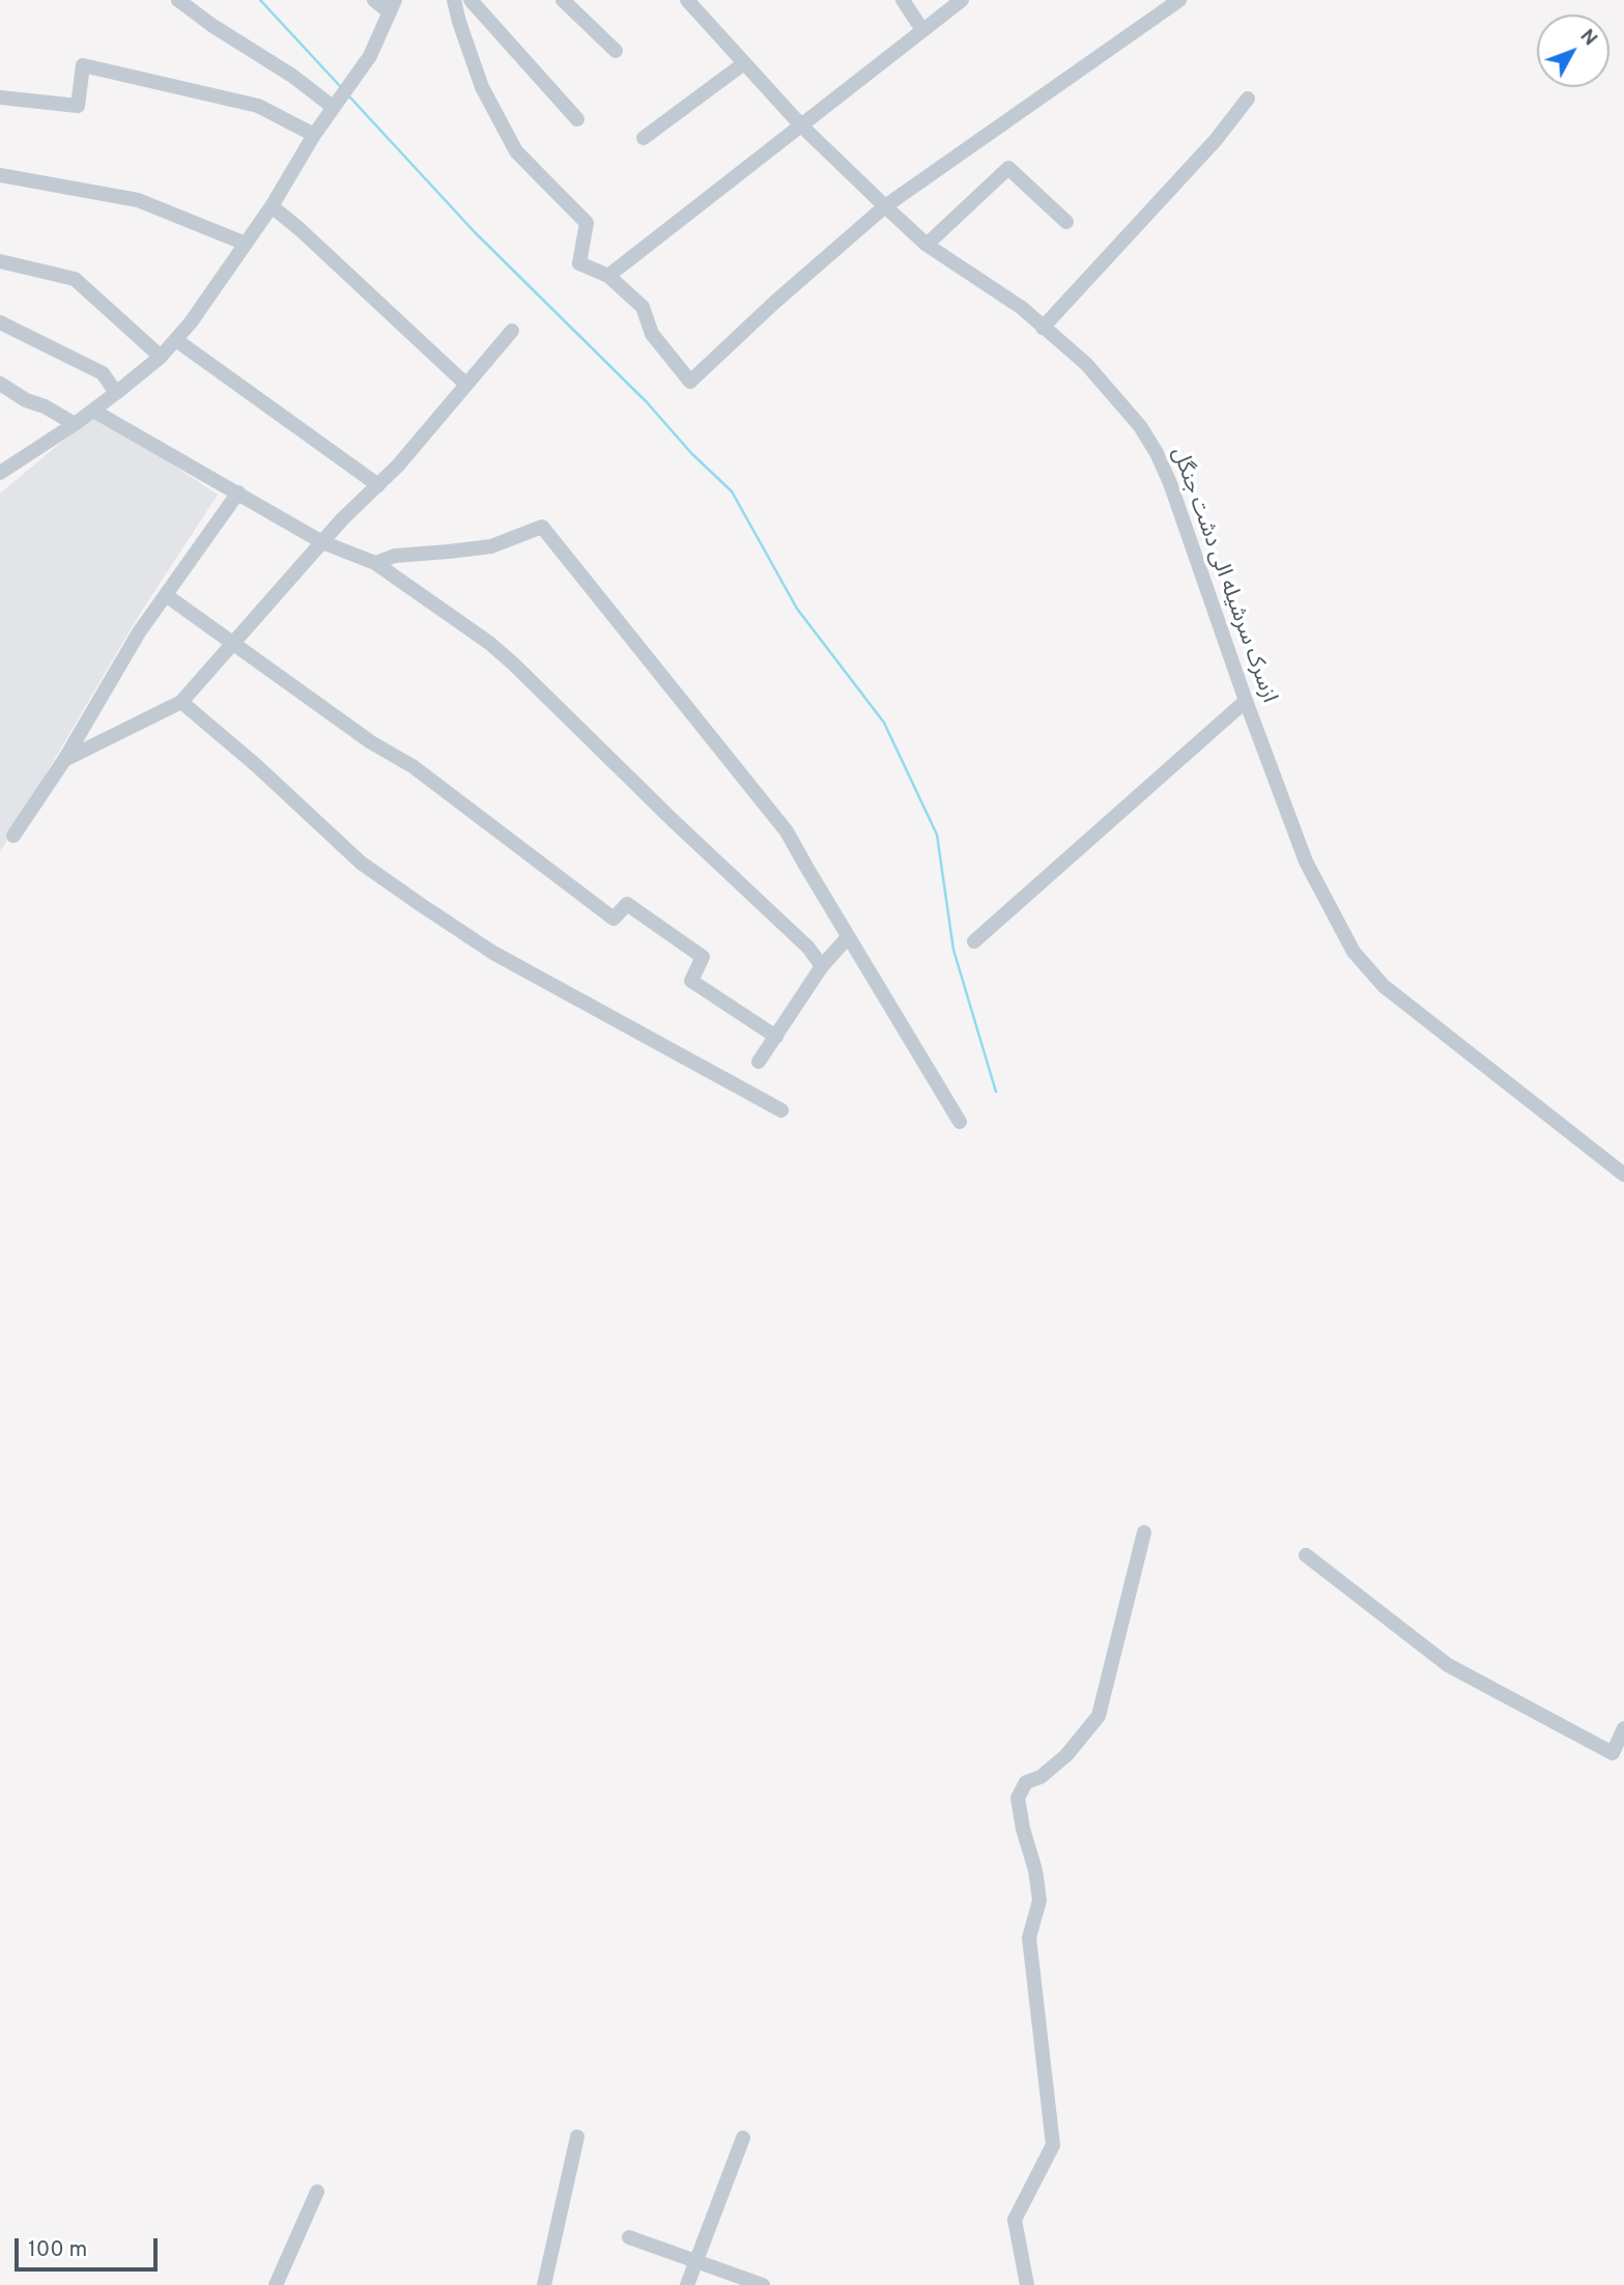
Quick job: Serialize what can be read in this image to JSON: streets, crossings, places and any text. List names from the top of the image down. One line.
{"streets":{"street":["ازسرک سرشیله الی دشت جنگل"]},"scale_bar":"100 m","north":"top right"}
